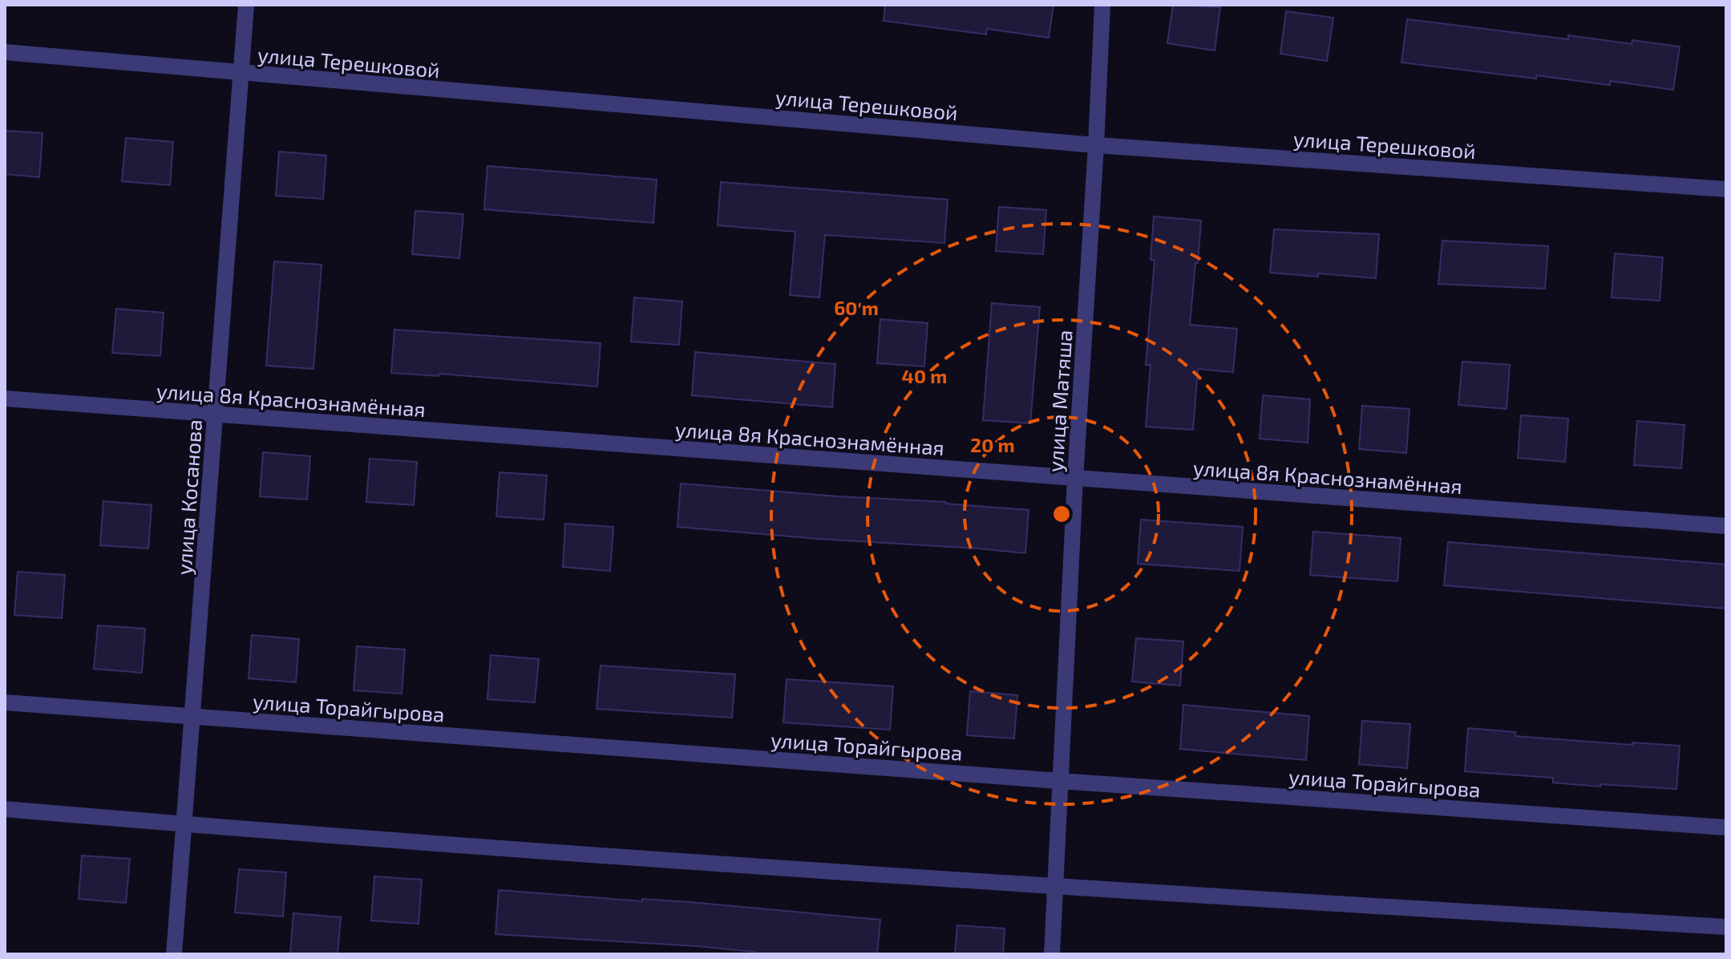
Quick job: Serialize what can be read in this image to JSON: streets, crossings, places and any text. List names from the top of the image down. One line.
{"streets":{"street":["улица Терешковой","улица 8я Краснознамённая","улица Матяша","улица Косанова","улица Торайгырова"]},"crossings":[["улица Терешковой","улица Матяша"],["улица Терешковой","улица Косанова"],["улица 8я Краснознамённая","улица Матяша"],["улица 8я Краснознамённая","улица Косанова"],["улица Матяша","улица Торайгырова"],["улица Косанова","улица Торайгырова"]],"rings":["60 m","40 m","20 m"]}
